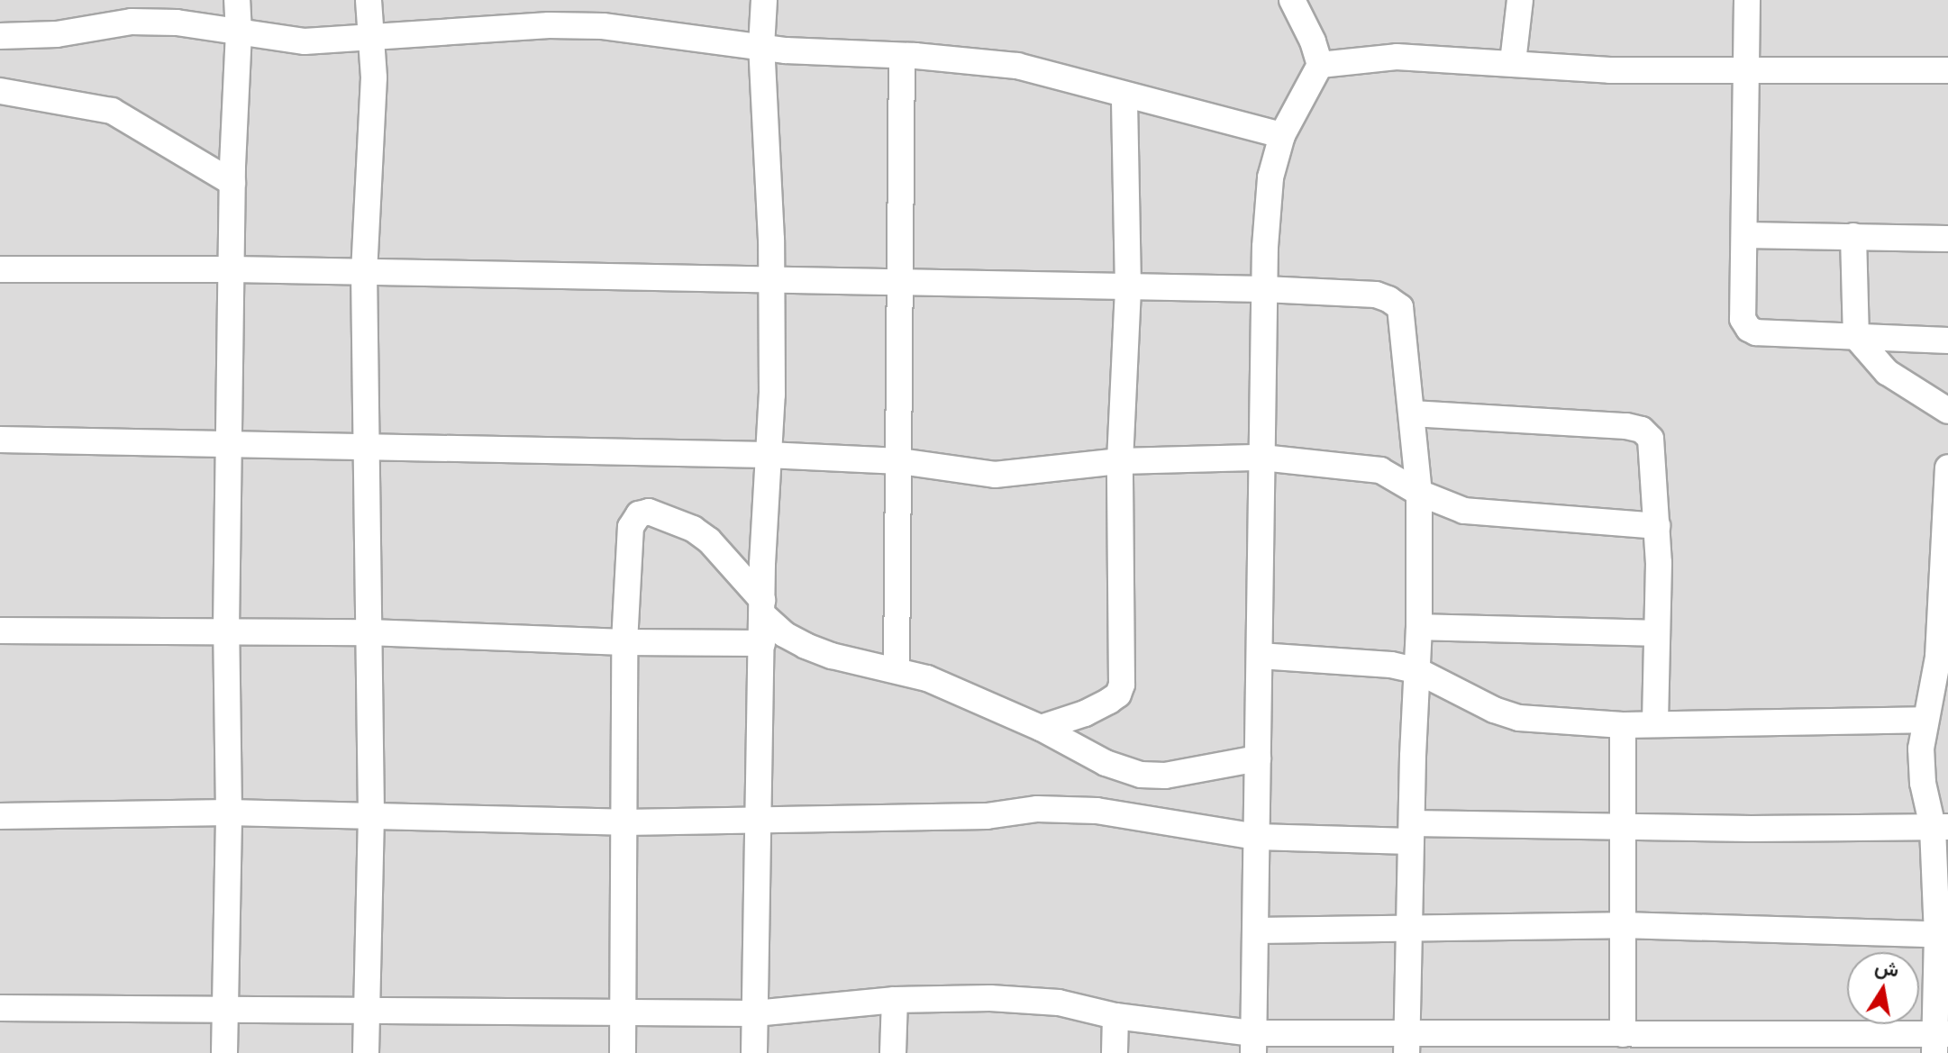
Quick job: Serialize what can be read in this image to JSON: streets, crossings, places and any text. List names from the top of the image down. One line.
{"north":"top"}
